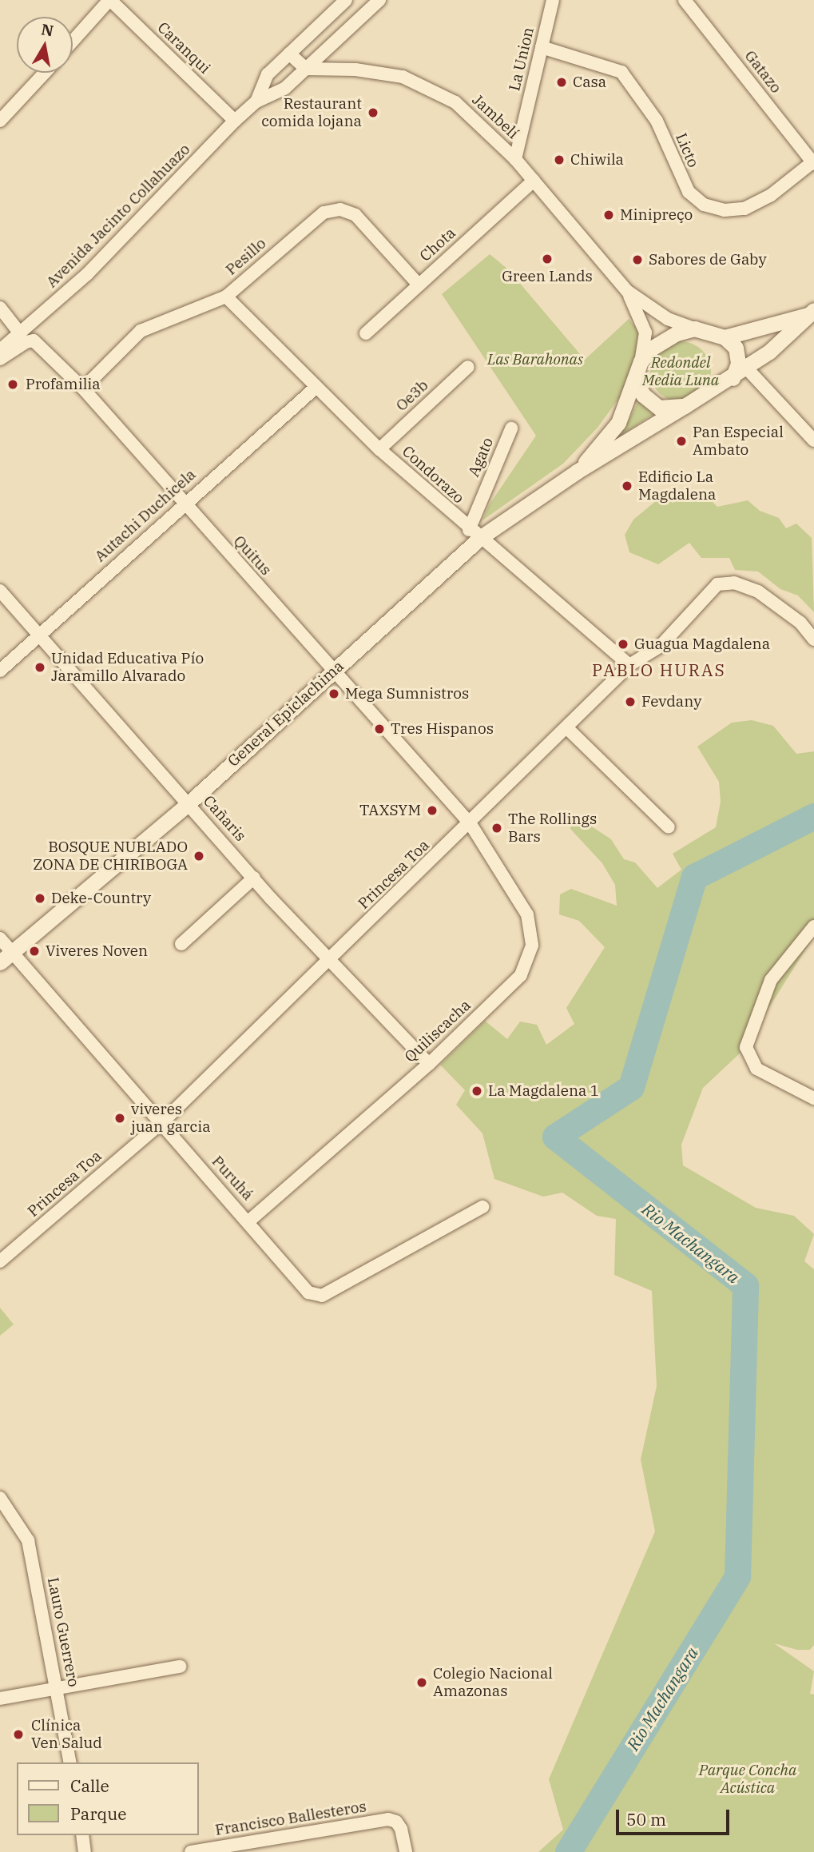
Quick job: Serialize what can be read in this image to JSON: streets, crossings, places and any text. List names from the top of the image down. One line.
{"streets":{"street":["Caranqui","La Union","Gatazo","Jambelí","Licto","Avenida Jacinto Collahuazo","Chota","Pesillo","Oe3b","Agato","Condorazo","Autachi Duchicela","Quitus","General Epiclachima","Cañaris","Princesa Toa","Quiliscacha","Puruhá","Lauro Guerrero","Francisco Ballesteros"]},"crossings":[["Caranqui","Avenida Jacinto Collahuazo"],["La Union","Jambelí"],["La Union","Licto"],["Gatazo","Licto"],["Jambelí","Avenida Jacinto Collahuazo"],["Jambelí","Chota"],["Jambelí","General Epiclachima"],["Chota","Pesillo"],["Pesillo","Condorazo"],["Pesillo","Quitus"],["Oe3b","Condorazo"],["Agato","Condorazo"],["Agato","General Epiclachima"],["Condorazo","Autachi Duchicela"],["Condorazo","General Epiclachima"],["Condorazo","Princesa Toa"],["Autachi Duchicela","Quitus"],["Autachi Duchicela","Cañaris"],["Quitus","General Epiclachima"],["Quitus","Princesa Toa"],["Quitus","Quiliscacha"],["General Epiclachima","Cañaris"],["General Epiclachima","Puruhá"],["Cañaris","Princesa Toa"],["Cañaris","Quiliscacha"],["Princesa Toa","Quiliscacha"],["Princesa Toa","Puruhá"],["Quiliscacha","Puruhá"]],"districts":["PABLO HURAS"],"water":["Rio Machangara"],"parks":["Las Barahonas","Redondel Media Luna","Parque Concha Acústica"],"places":["Casa","Restaurant comida lojana","Chiwila","Minipreço","Green Lands","Sabores de Gaby","Profamilia","Pan Especial Ambato","Edificio La Magdalena","Guagua Magdalena","Unidad Educativa Pío Jaramillo Alvarado","Mega Sumnistros","Fevdany","Tres Hispanos","TAXSYM","The Rollings Bars","BOSQUE NUBLADO ZONA DE CHIRIBOGA","Deke-Country","Viveres Noven","La Magdalena 1","viveres juan garcia","Colegio Nacional Amazonas","Clínica Ven Salud"],"legend":["Calle","Parque"],"scale_bar":"50 m","north":"top"}
